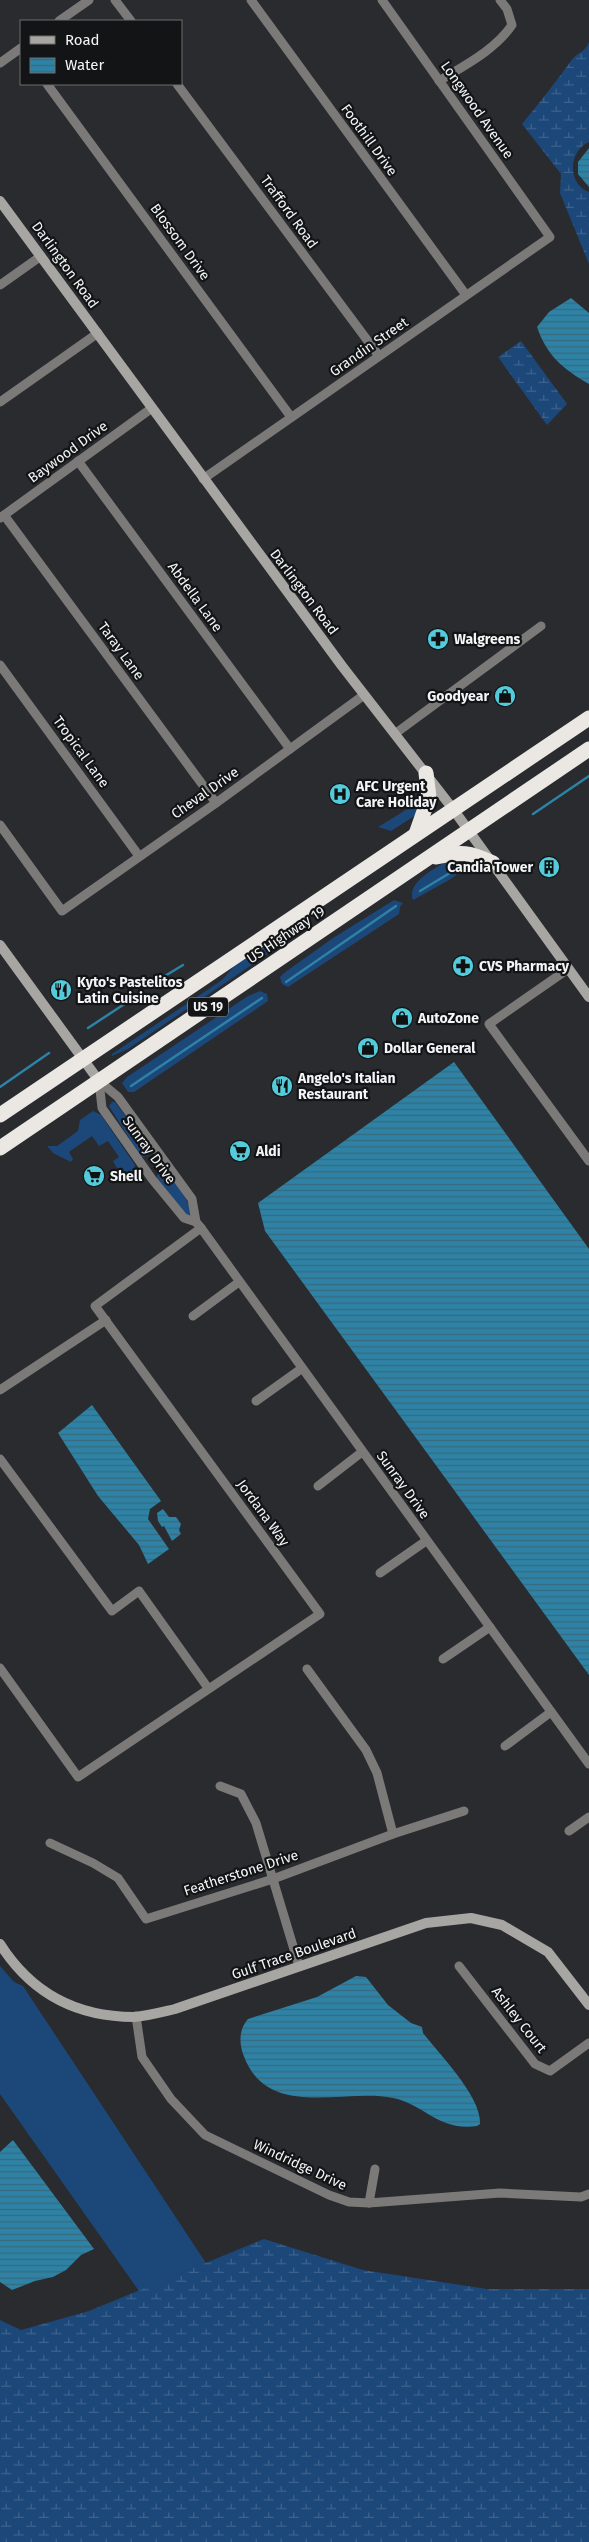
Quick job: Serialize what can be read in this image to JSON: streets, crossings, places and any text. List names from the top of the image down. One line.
{"streets":{"highway":["US Highway 19","US 19"],"street":["Longwood Avenue","Foothill Drive","Trafford Road","Blossom Drive","Darlington Road","Grandin Street","Baywood Drive","Abdella Lane","Taray Lane","Tropical Lane","Cheval Drive","Sunray Drive","Jordana Way","Featherstone Drive","Gulf Trace Boulevard","Ashley Court","Windridge Drive"]},"crossings":[["Longwood Avenue","Grandin Street"],["Foothill Drive","Grandin Street"],["Trafford Road","Grandin Street"],["Blossom Drive","Grandin Street"],["Darlington Road","Grandin Street"],["Darlington Road","Baywood Drive"],["Darlington Road","Cheval Drive"],["Darlington Road","US Highway 19"],["Baywood Drive","Abdella Lane"],["Baywood Drive","Taray Lane"],["Abdella Lane","Cheval Drive"],["Taray Lane","Cheval Drive"],["Tropical Lane","Cheval Drive"],["US Highway 19","Sunray Drive"],["Sunray Drive","Jordana Way"],["Gulf Trace Boulevard","Windridge Drive"]],"places":{"pharmacy":["Walgreens","CVS Pharmacy"],"shop":["Goodyear","AutoZone","Dollar General"],"hospital":["AFC Urgent Care Holiday"],"building":["Candia Tower"],"restaurant":["Kyto's Pastelitos Latin Cuisine","Angelo's Italian Restaurant"],"supermarket":["Aldi","Shell"]},"legend":["Road","Water"]}
